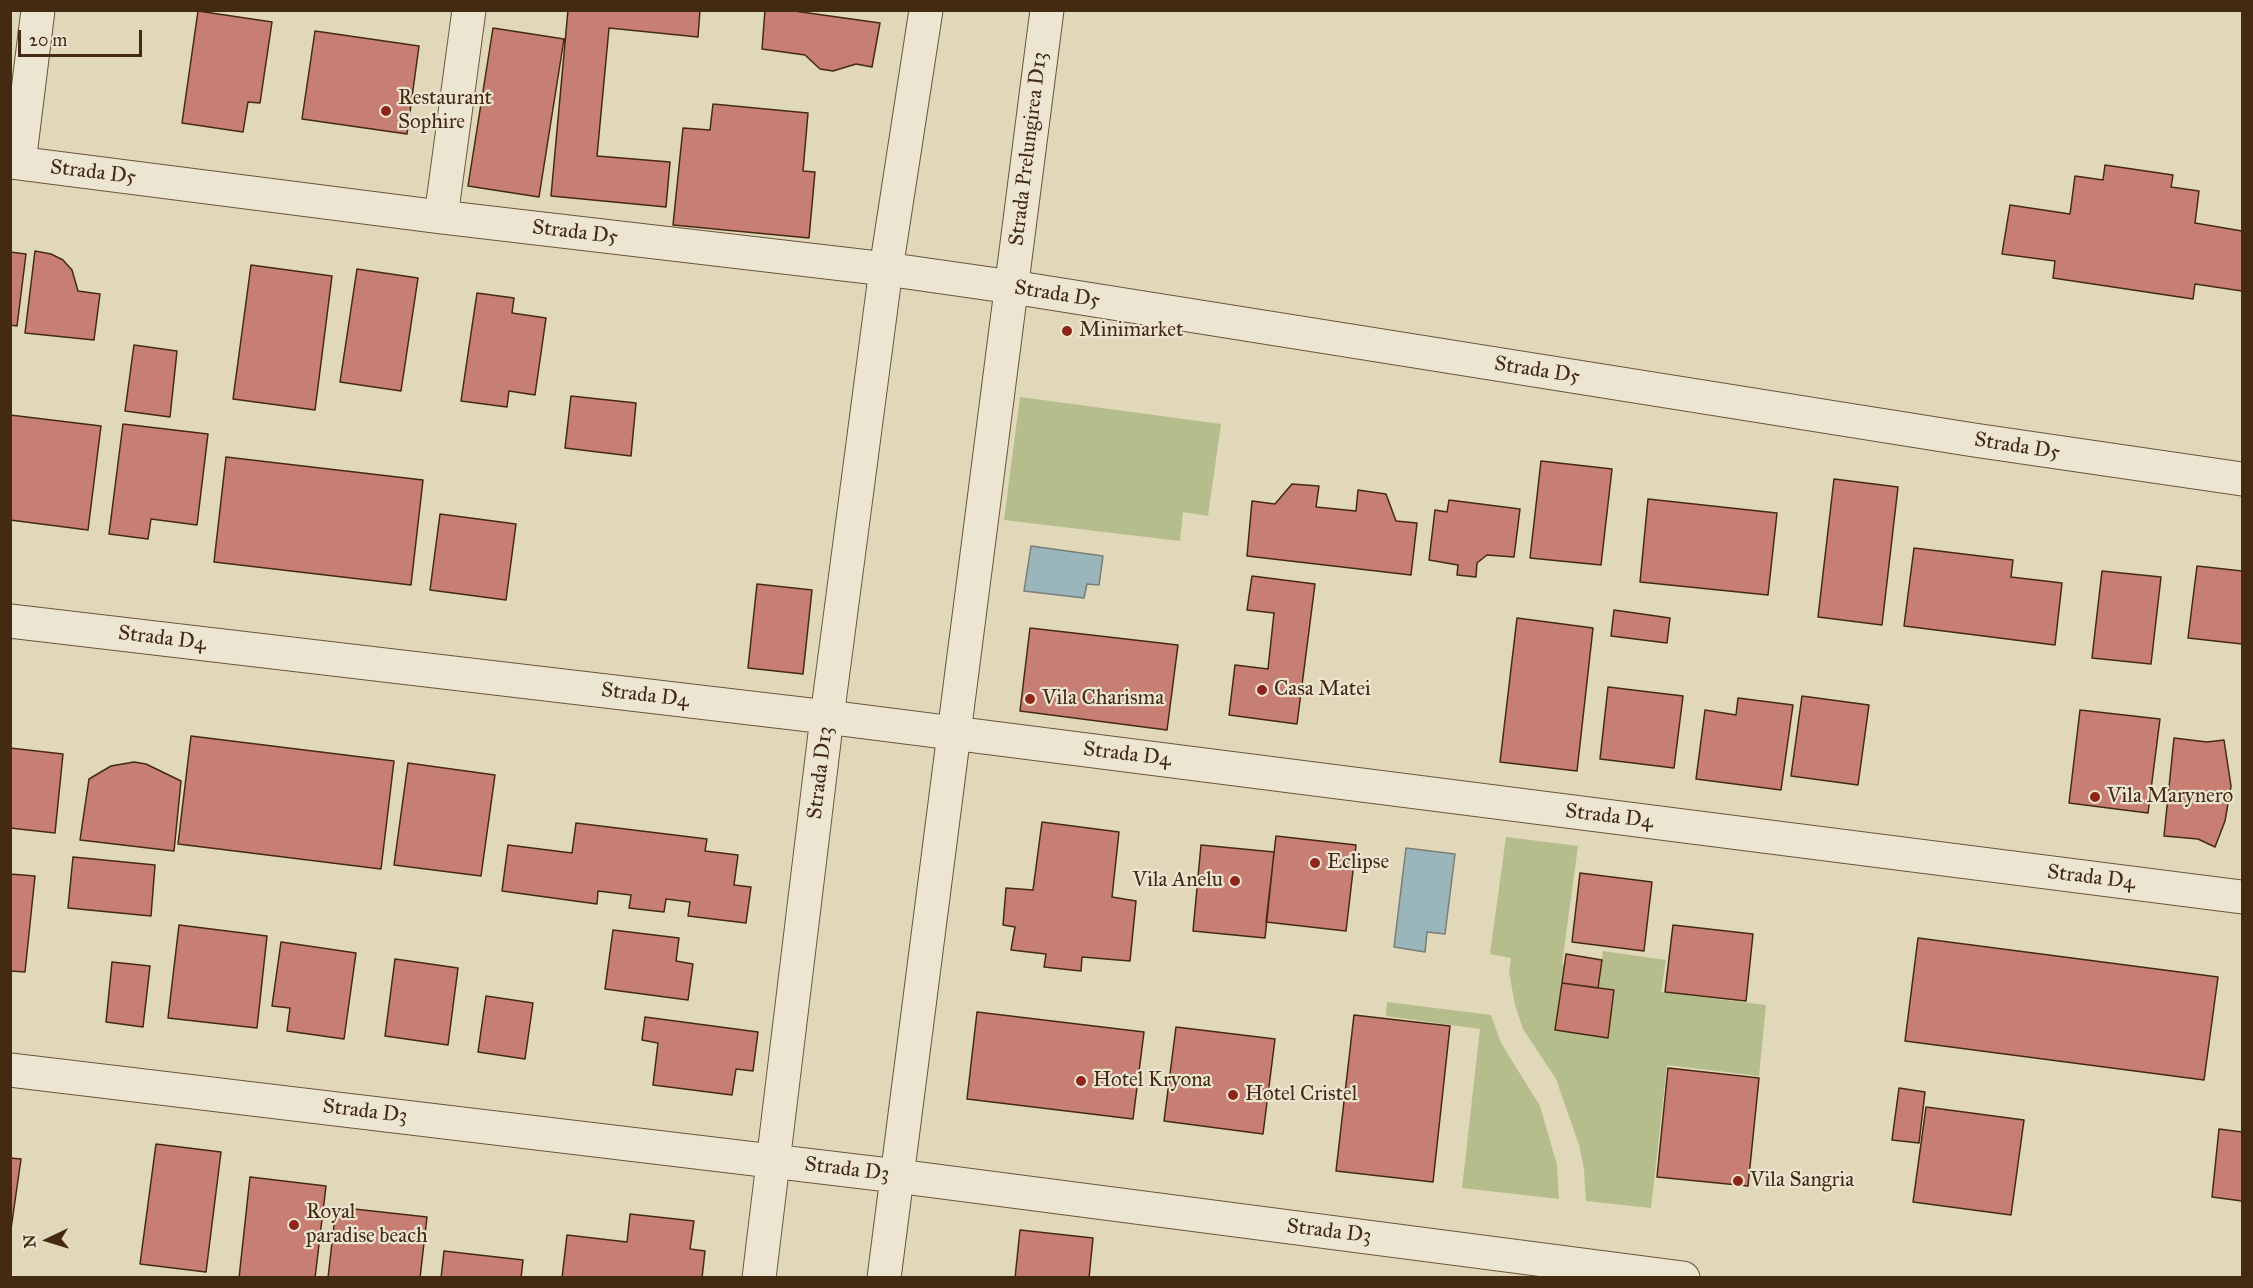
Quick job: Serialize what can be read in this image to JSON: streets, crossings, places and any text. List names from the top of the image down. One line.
{"streets":{"street":["Strada Prelungirea D13","Strada D5","Strada D4","Strada D13","Strada D3"]},"crossings":[["Strada Prelungirea D13","Strada D5"],["Strada D5","Strada D13"],["Strada D4","Strada D13"],["Strada D13","Strada D3"]],"places":["Restaurant Sophire","Minimarket","Casa Matei","Vila Charisma","Vila Marynero","Eclipse","Vila Anelu","Hotel Kryona","Hotel Cristel","Vila Sangria","Royal paradise beach"],"scale_bar":"20 m","north":"left"}
